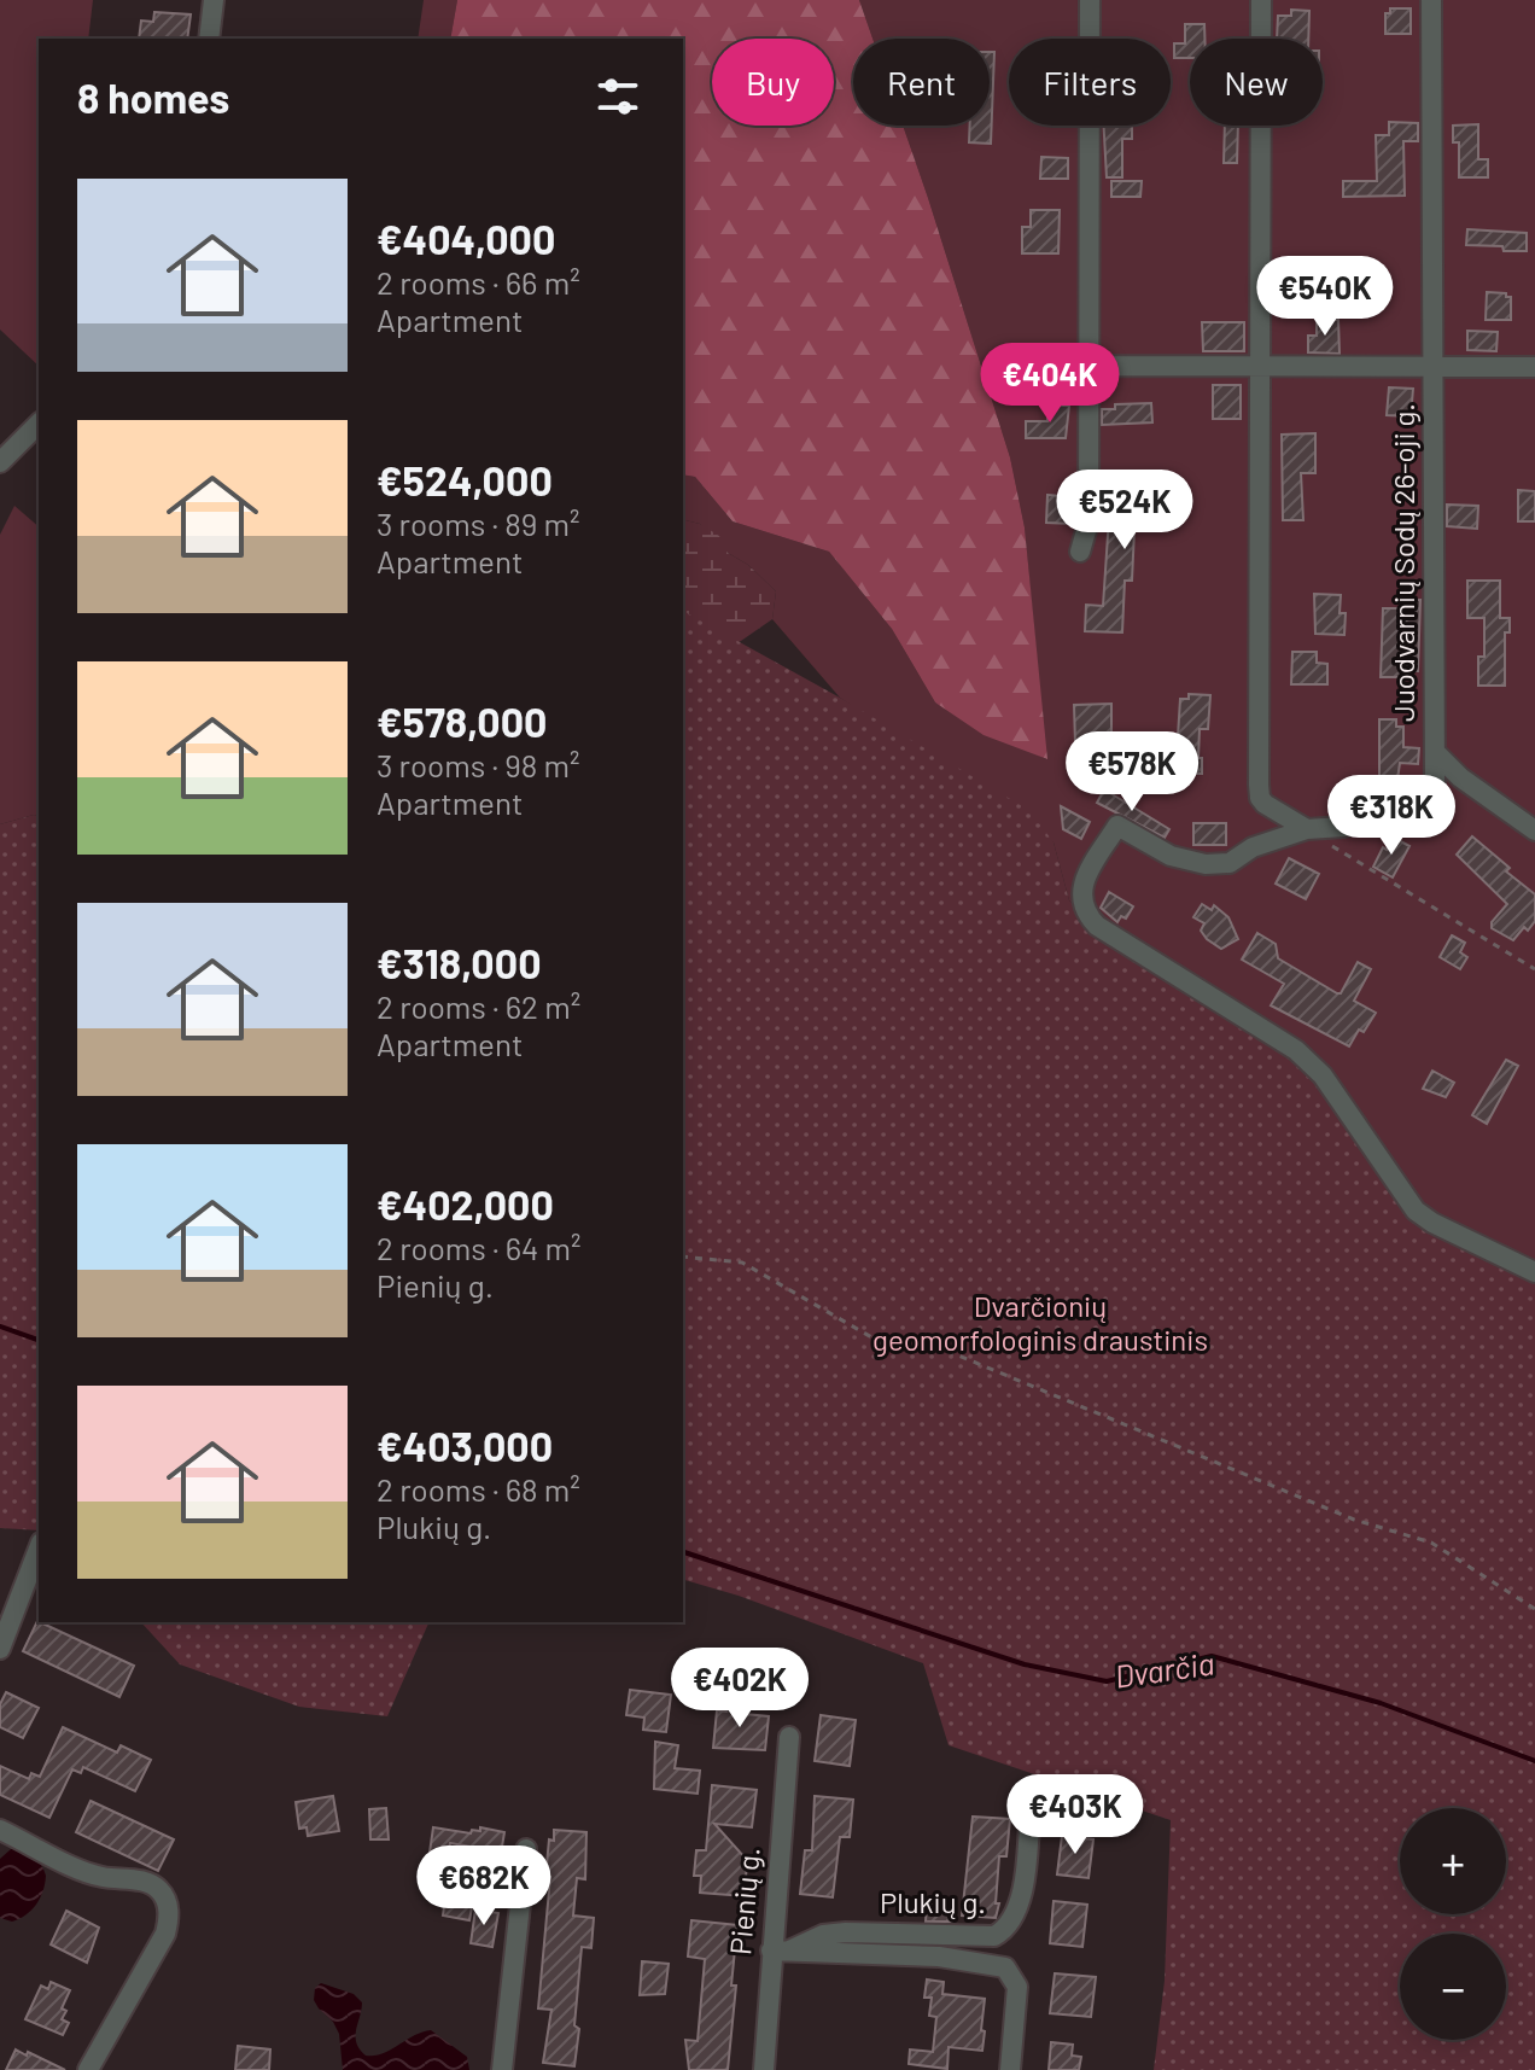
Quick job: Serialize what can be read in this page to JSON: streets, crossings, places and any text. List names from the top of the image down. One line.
{"streets":{"street":["Juodvarnių Sodų 26-oji g.","Pienių g.","Plukių g."]},"crossings":[["Pienių g.","Plukių g."]],"water":["Dvarčia"],"parks":["Dvarčionių geomorfologinis draustinis"],"page":{"chip":["Buy","Rent","Filters","New"],"heading":"8 homes","list":[{"name":"€404,000","note":"2 rooms · 66 m² · Apartment"},{"name":"€524,000","note":"3 rooms · 89 m² · Apartment"},{"name":"€578,000","note":"3 rooms · 98 m² · Apartment"},{"name":"€318,000","note":"2 rooms · 62 m² · Apartment"},{"name":"€402,000","note":"2 rooms · 64 m² · Pienių g."},{"name":"€403,000","note":"2 rooms · 68 m² · Plukių g."}],"price":["€540K","€404K","€524K","€578K","€318K","€402K","€403K","€682K"],"map_buttons":["+","−"]}}
